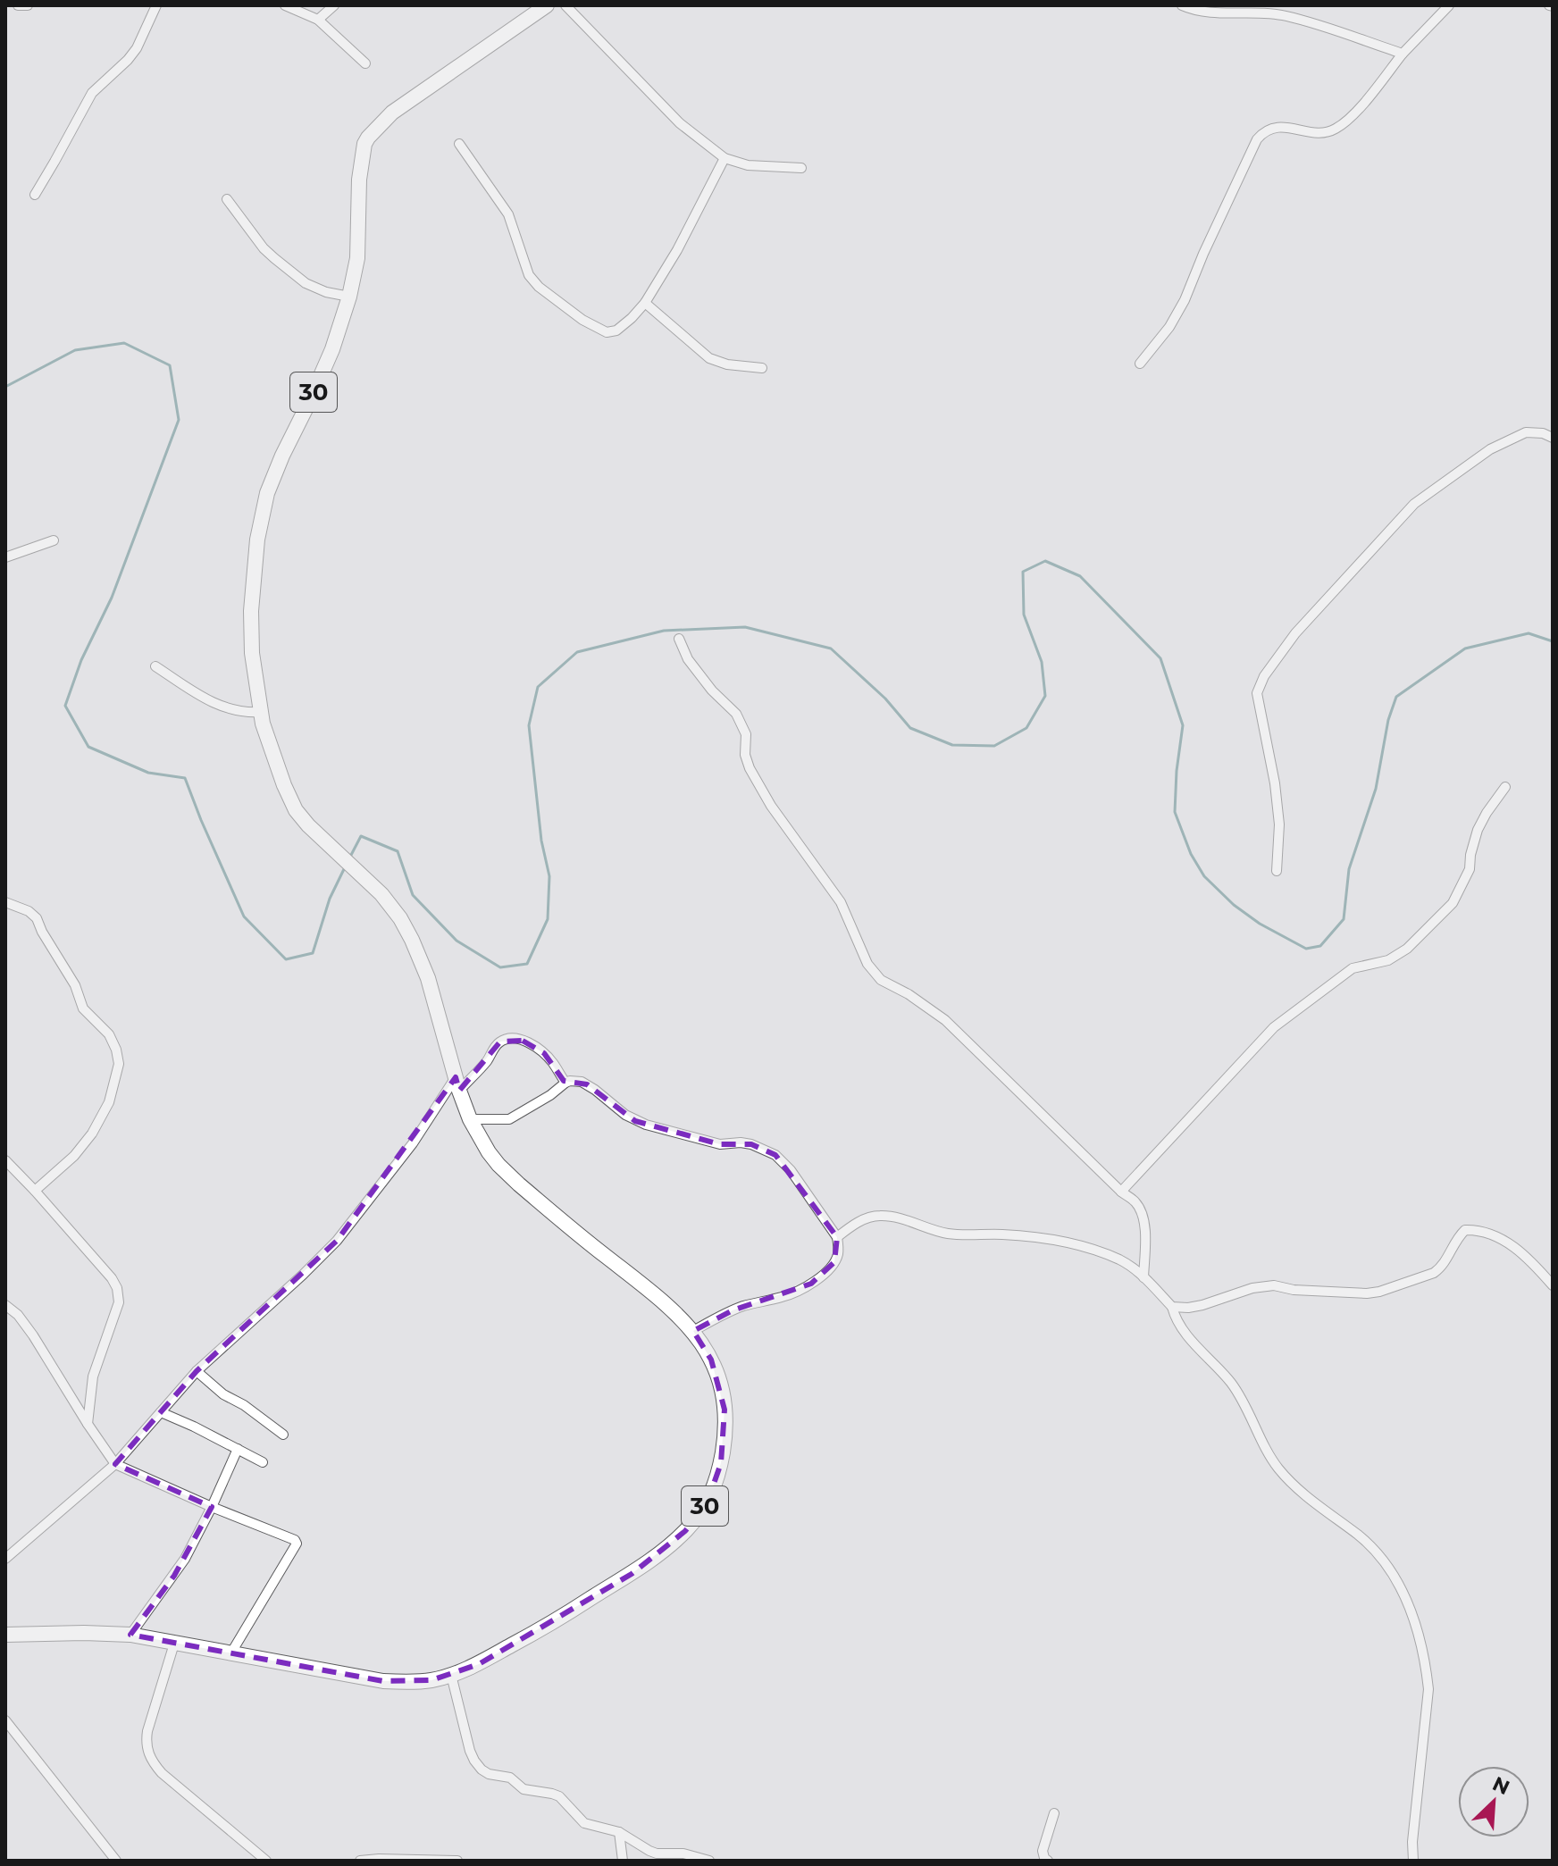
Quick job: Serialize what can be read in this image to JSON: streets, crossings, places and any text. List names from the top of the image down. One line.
{"streets":{"highway":["30"]},"north":"top right"}
